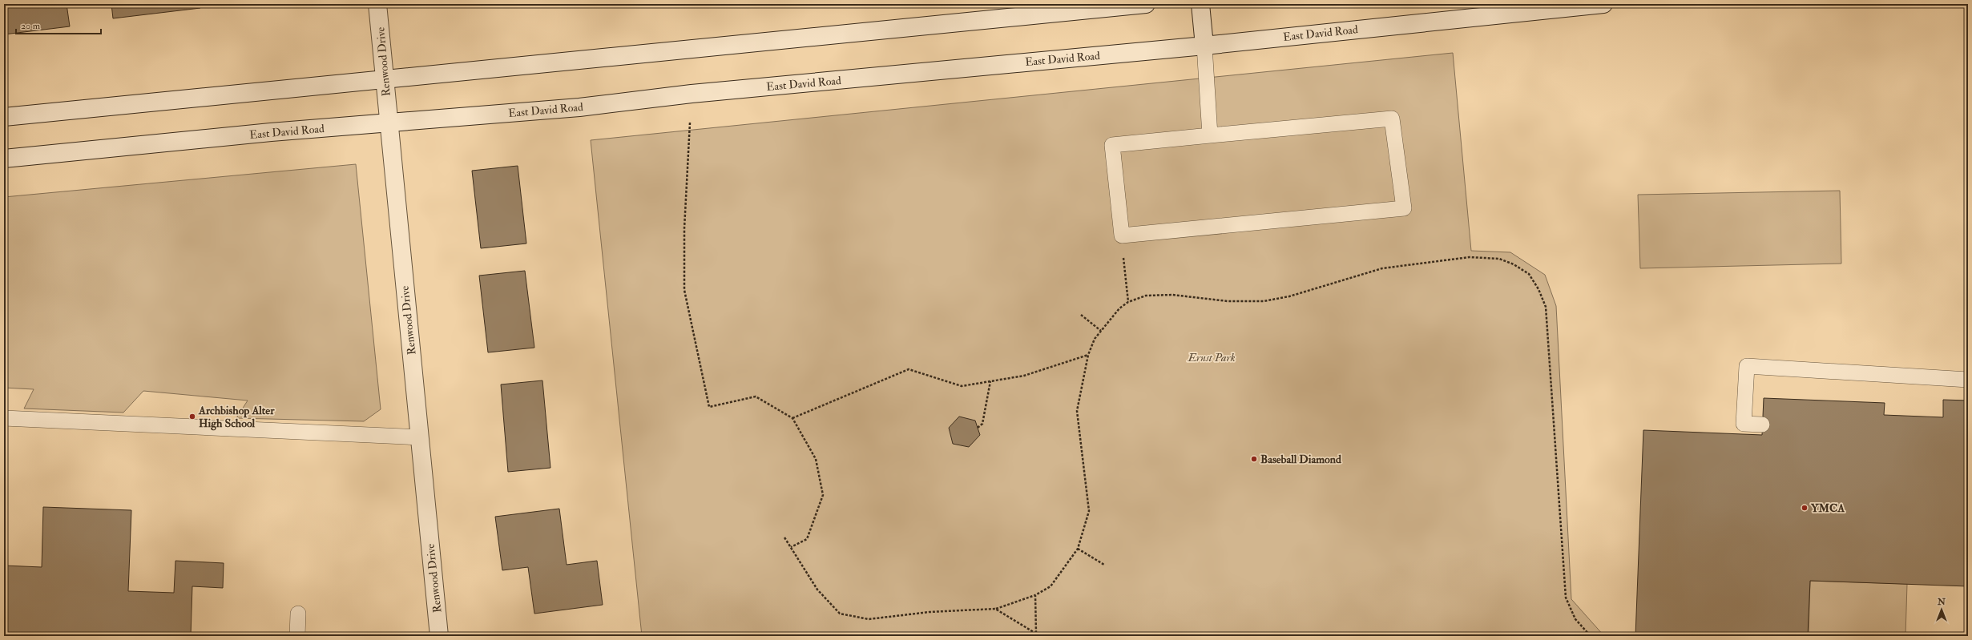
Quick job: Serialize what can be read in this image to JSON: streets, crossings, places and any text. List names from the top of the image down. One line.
{"streets":{"street":["East David Road","Renwood Drive"]},"crossings":[["East David Road","Renwood Drive"]],"parks":["Ernst Park"],"places":["Archbishop Alter High School","Baseball Diamond","YMCA"],"scale_bar":"20 m","north":"top"}
